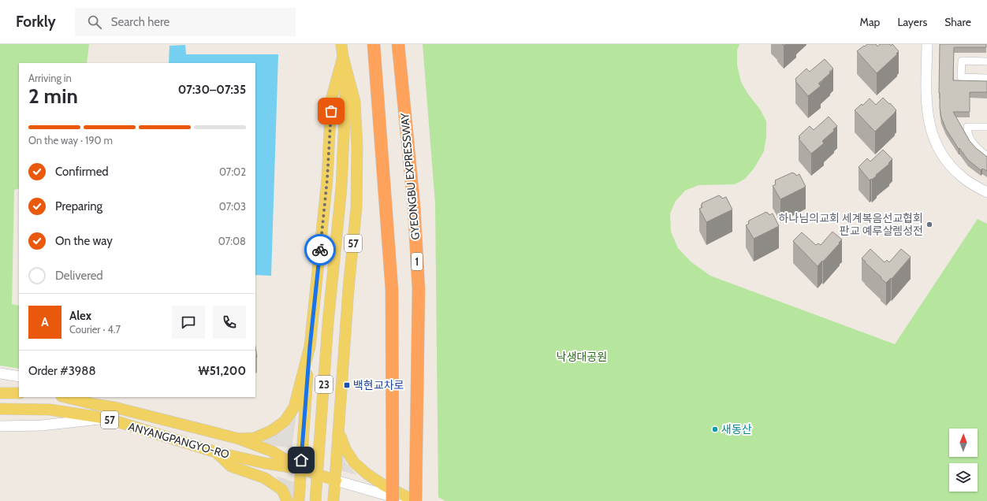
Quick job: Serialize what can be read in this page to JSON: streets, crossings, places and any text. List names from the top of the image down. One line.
{"streets":{"highway":["GYEONGBU EXPRESSWAY","1"],"main road":["57","23","ANYANGPANGYO-RO"]},"crossings":[["57","23"],["57","ANYANGPANGYO-RO"]],"parks":["낙생대공원"],"places":{"other":["하나님의교회 세계복음선교협회 판교 예루살렘성전","새동산"],"transit":["백현교차로"]},"north":"top","page":{"header":"Forkly","search":"Search here","nav":["Map","Layers","Share"],"heading":["2 min","Arriving in","07:30–07:35"],"panel":["Alex","Courier · 4.7","Order #3988","₩51,200"],"bar":"On the way · 190 m","list":[["Confirmed","07:02"],["Preparing","07:03"],["On the way","07:08"],"Delivered"],"round":"A"}}
